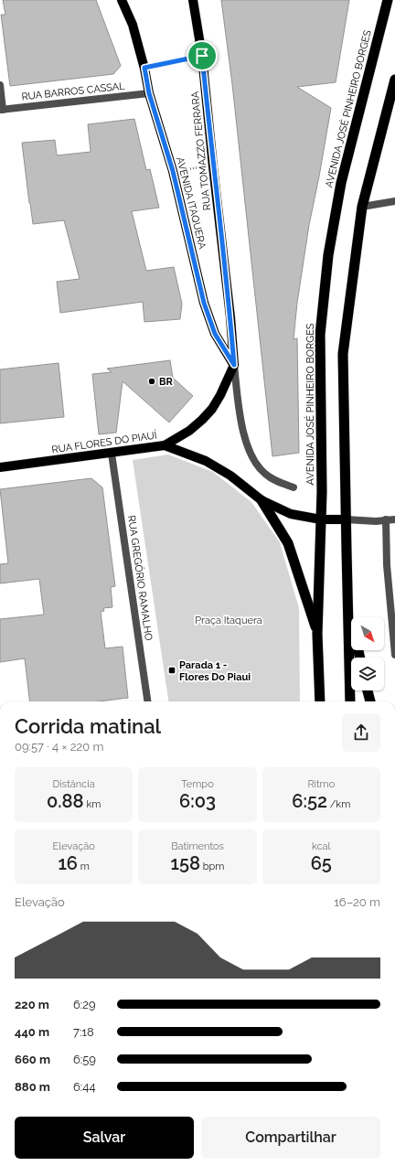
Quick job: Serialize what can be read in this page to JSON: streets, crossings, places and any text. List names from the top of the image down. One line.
{"streets":{"highway":["AVENIDA JOSÉ PINHEIRO BORGES"],"main road":["RUA TOMAZZO FERRARA","AVENIDA ITAQUERA","RUA FLORES DO PIAUÍ"],"street":["RUA BARROS CASSAL","RUA GREGÓRIO RAMALHO"]},"crossings":[["RUA BARROS CASSAL","AVENIDA ITAQUERA"],["AVENIDA JOSÉ PINHEIRO BORGES","RUA FLORES DO PIAUÍ"],["RUA TOMAZZO FERRARA","AVENIDA ITAQUERA"],["RUA FLORES DO PIAUÍ","RUA GREGÓRIO RAMALHO"]],"parks":["Praça Itaquera"],"places":{"other":["BR"],"transit":["Parada 1 - Flores Do Piaui"]},"north":"bottom right","page":{"heading":["Corrida matinal","09:57 · 4 × 220 m"],"stats":[["Distância","0.88 km"],["Tempo","6:03"],["Ritmo","6:52 /km"],["Elevação","16 m"],["Batimentos","158 bpm"],["kcal","65"]],"chart":["Elevação","16–20 m"],"list":[{"name":"220 m","note":"6:29"},{"name":"440 m","note":"7:18"},{"name":"660 m","note":"6:59"},{"name":"880 m","note":"6:44"}],"buttons":["Salvar","Compartilhar"]}}
